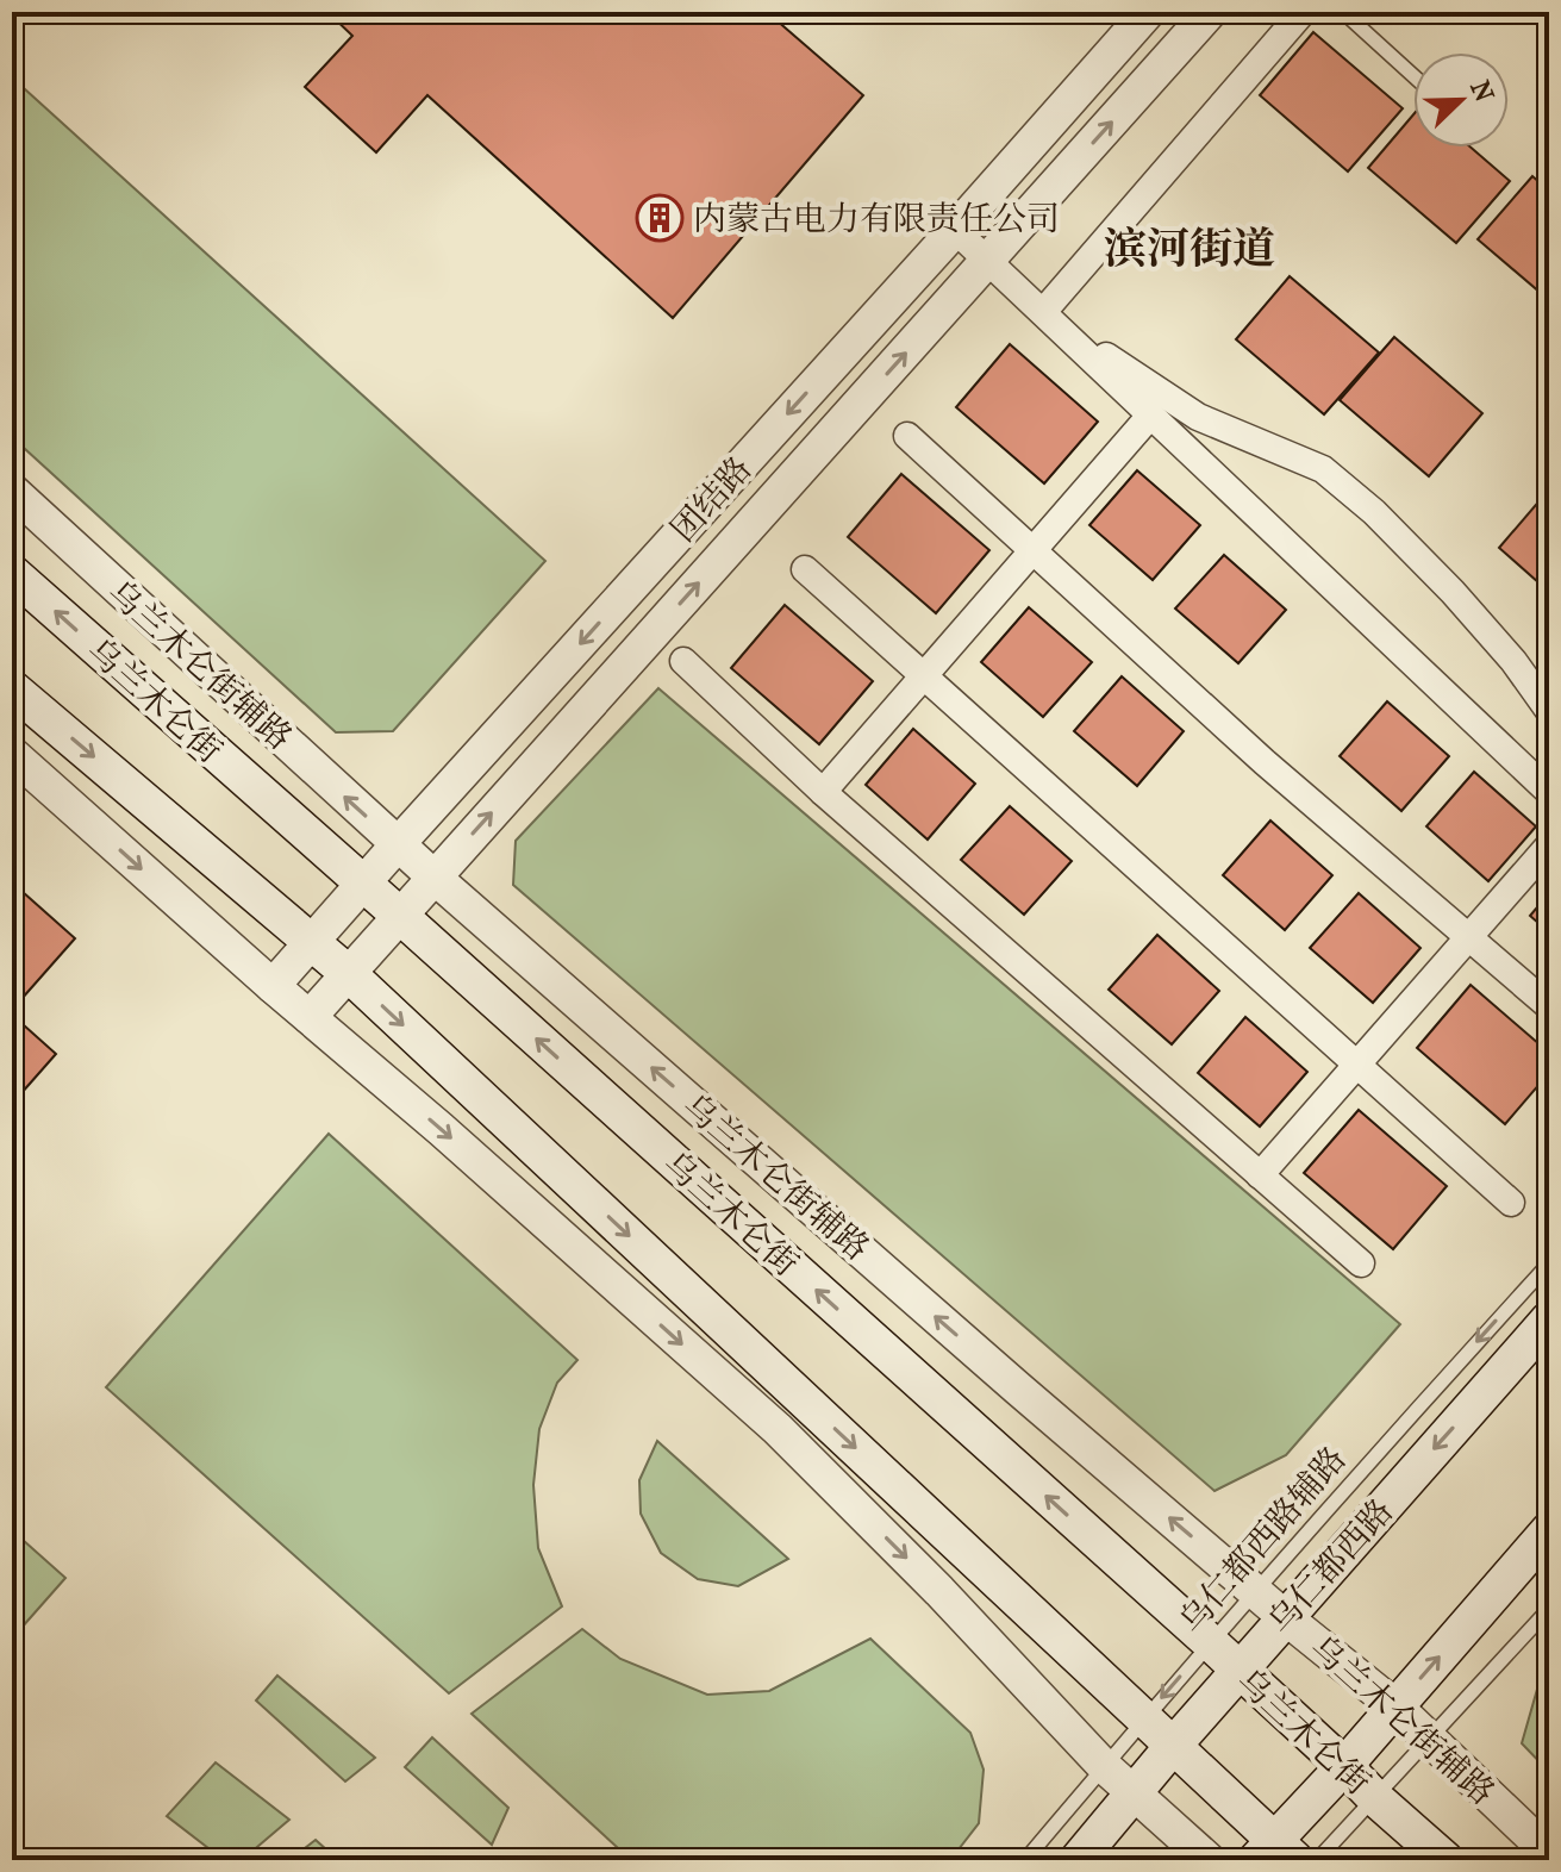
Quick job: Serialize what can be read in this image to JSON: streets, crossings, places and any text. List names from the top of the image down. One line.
{"streets":{"main road":["乌兰木仑街","乌仁都西路"],"street":["团结路","乌兰木仑街辅路"],"lane":["乌仁都西路辅路"]},"crossings":[["团结路","乌兰木仑街辅路"],["团结路","乌兰木仑街"],["乌兰木仑街辅路","乌仁都西路辅路"],["乌兰木仑街辅路","乌仁都西路"],["乌兰木仑街","乌仁都西路辅路"],["乌兰木仑街","乌仁都西路"]],"one_way":["乌仁都西路辅路"],"districts":["滨河街道"],"places":{"building":["内蒙古电力有限责任公司"]},"north":"top right"}
